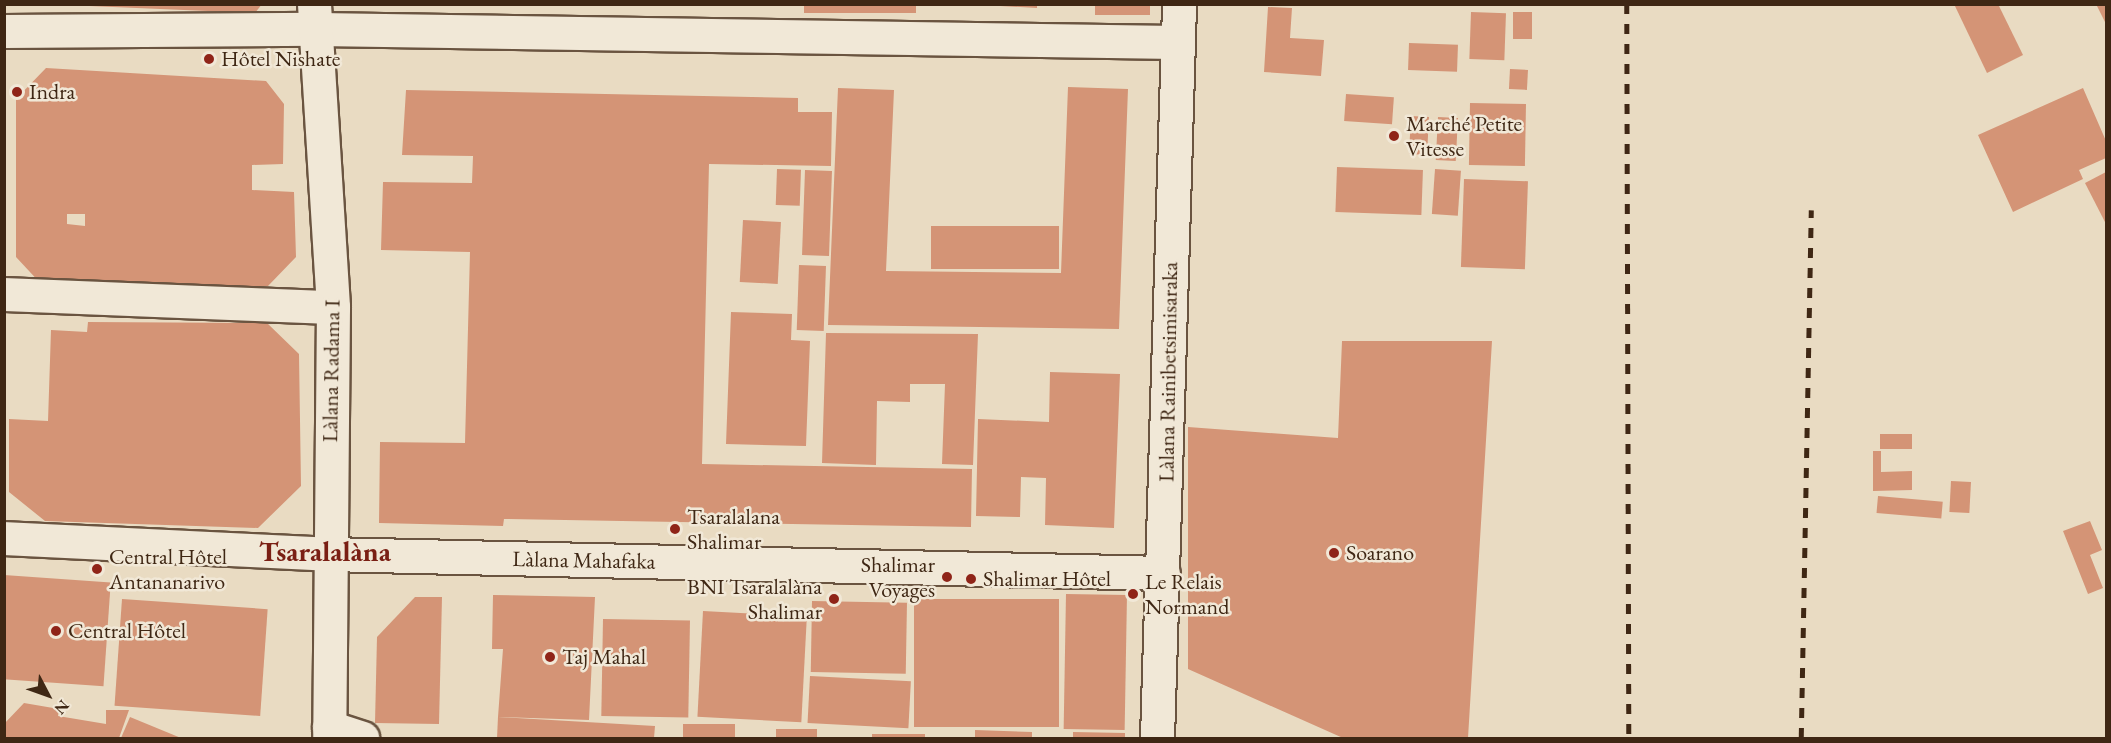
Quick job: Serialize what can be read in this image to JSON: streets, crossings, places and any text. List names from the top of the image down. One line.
{"streets":{"street":["Làlana Radama I","Làlana Rainibetsimisaraka","Làlana Mahafaka"]},"crossings":[["Làlana Radama I","Làlana Mahafaka"],["Làlana Rainibetsimisaraka","Làlana Mahafaka"]],"districts":["Tsaralalàna"],"places":["Hôtel Nishate","Indra","Marché Petite Vitesse","Tsaralalana Shalimar","Soarano","Central Hôtel Antananarivo","Shalimar Voyages","Shalimar Hôtel","Le Relais Normand","BNI Tsaralalàna Shalimar","Central Hôtel","Taj Mahal"],"north":"bottom right"}
